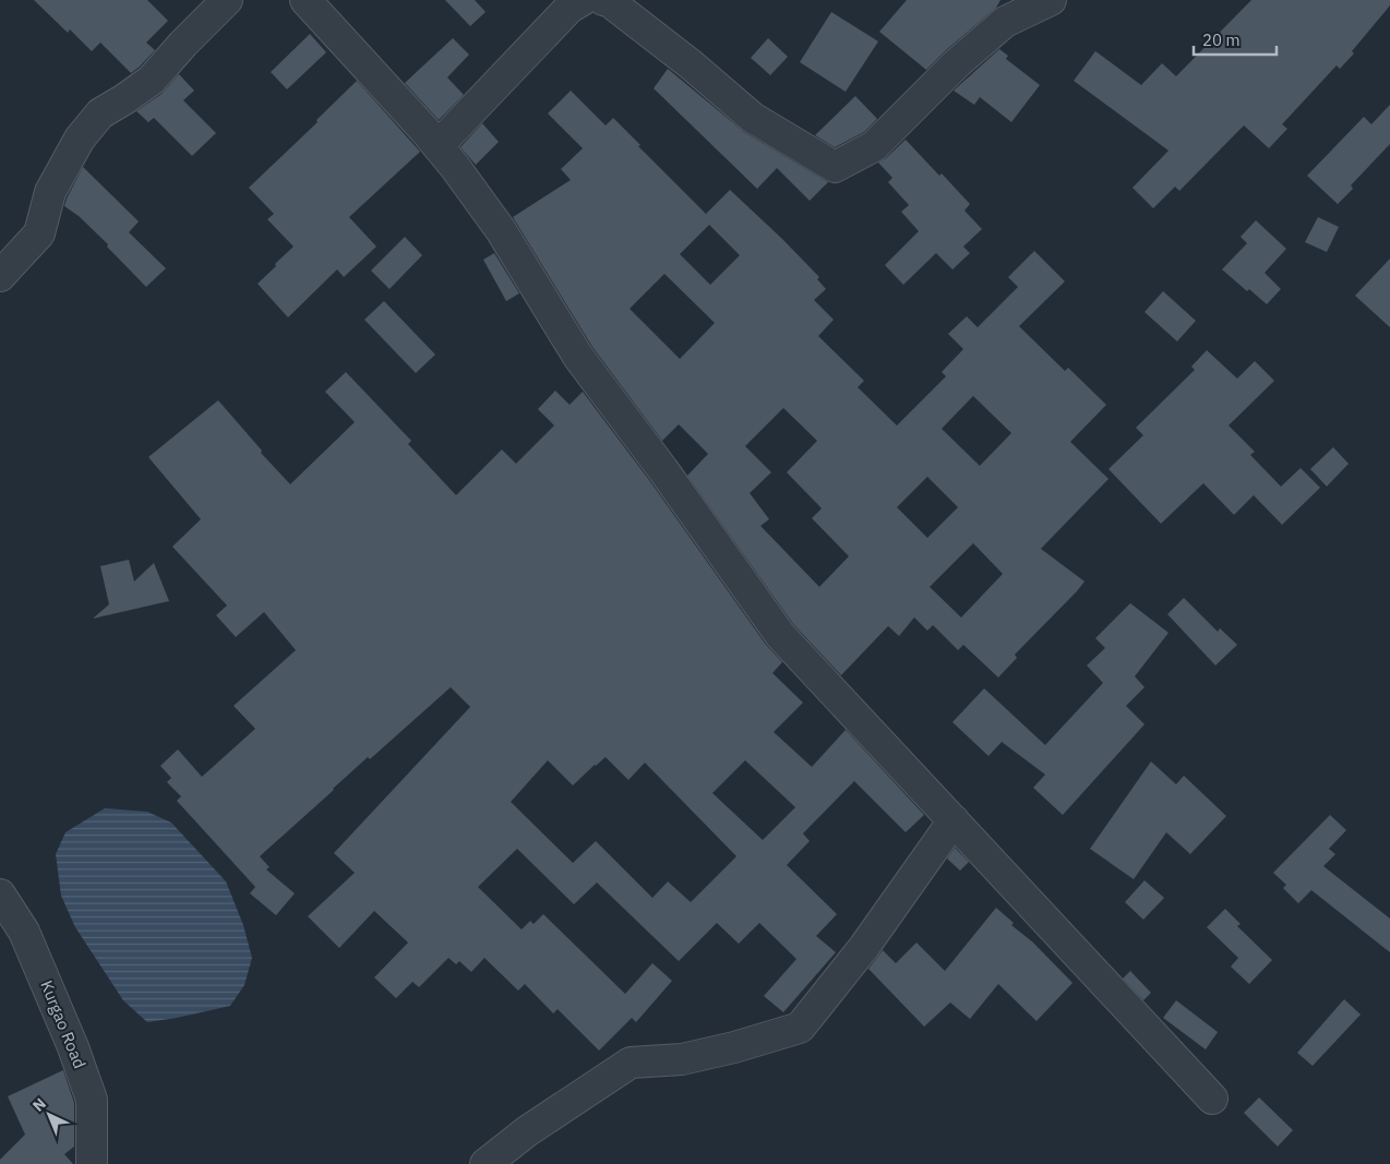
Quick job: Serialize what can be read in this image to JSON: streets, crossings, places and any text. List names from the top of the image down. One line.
{"streets":{"street":["Kurgao Road"]},"scale_bar":"20 m","north":"top left"}
